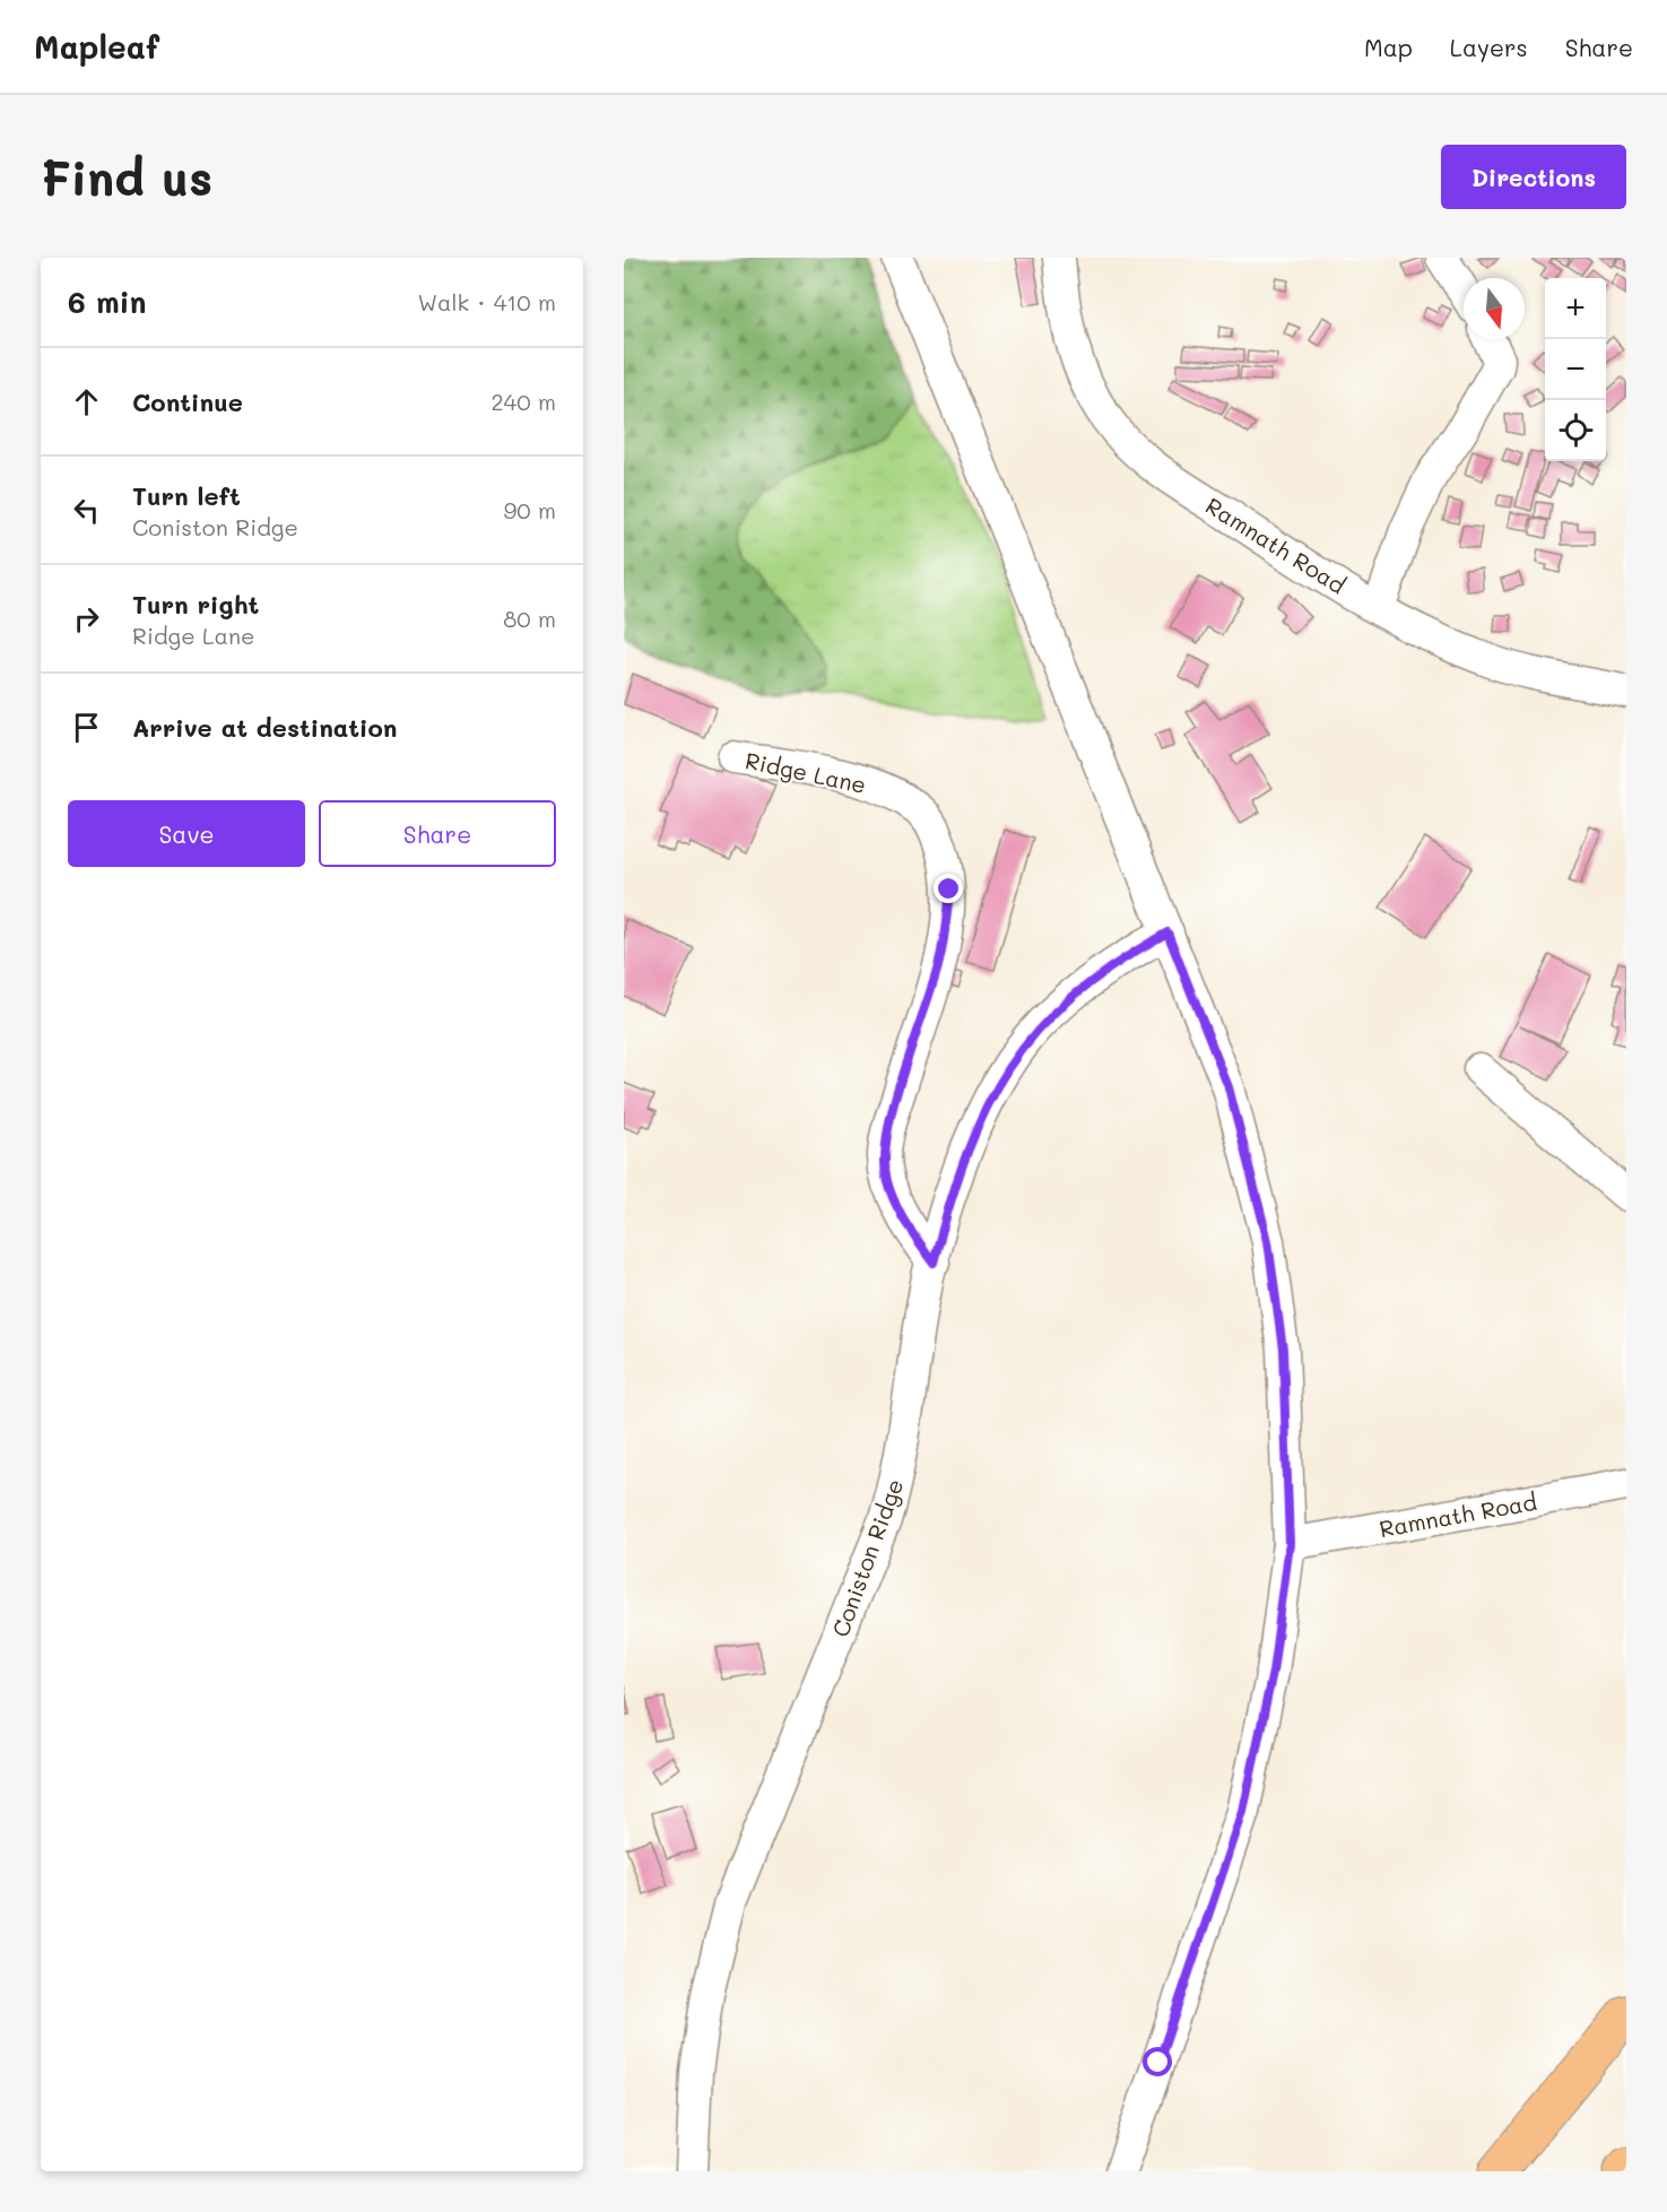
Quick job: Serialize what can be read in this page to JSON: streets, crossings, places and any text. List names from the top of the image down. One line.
{"streets":{"street":["Ramnath Road","Ridge Lane","Coniston Ridge"]},"crossings":[["Ridge Lane","Coniston Ridge"]],"north":"bottom","page":{"header":"Mapleaf","nav":["Map","Layers","Share"],"buttons":["Directions",["Save","Share"]],"title":"Find us","heading":["6 min","Walk · 410 m"],"map_buttons":["+","−"],"list":[["Continue","240 m"],["Turn left","Coniston Ridge","90 m"],["Turn right","Ridge Lane","80 m"],"Arrive at destination"]}}
